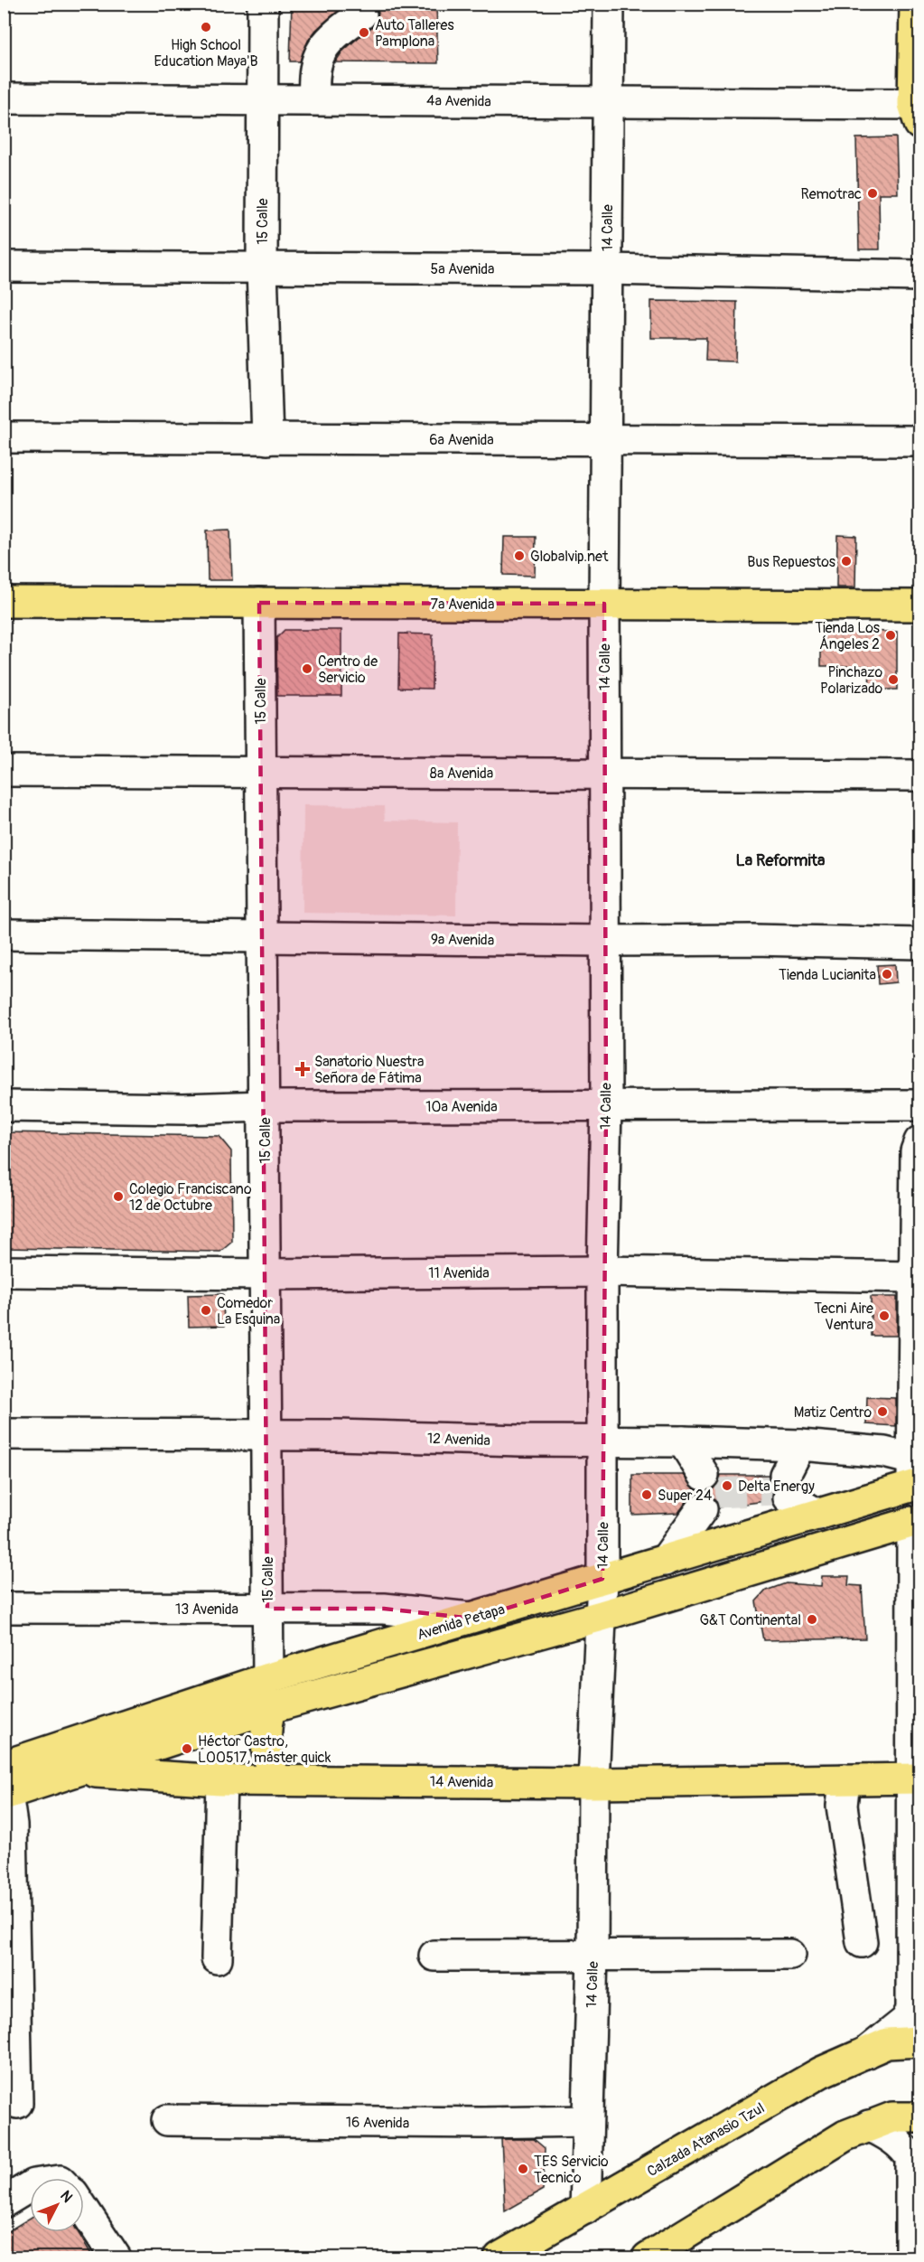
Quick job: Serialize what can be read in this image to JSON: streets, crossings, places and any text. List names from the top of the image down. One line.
{"streets":{"main road":["7a Avenida","Avenida Petapa","14 Avenida","Calzada Atanasio Tzul"],"street":["4a Avenida","15 Calle","14 Calle","5a Avenida","6a Avenida","8a Avenida","9a Avenida","10a Avenida","11 Avenida","12 Avenida","13 Avenida","16 Avenida"]},"crossings":[["4a Avenida","15 Calle"],["4a Avenida","14 Calle"],["15 Calle","5a Avenida"],["15 Calle","6a Avenida"],["15 Calle","7a Avenida"],["15 Calle","8a Avenida"],["15 Calle","9a Avenida"],["15 Calle","10a Avenida"],["15 Calle","11 Avenida"],["15 Calle","12 Avenida"],["15 Calle","13 Avenida"],["15 Calle","Avenida Petapa"],["14 Calle","5a Avenida"],["14 Calle","6a Avenida"],["14 Calle","7a Avenida"],["14 Calle","8a Avenida"],["14 Calle","9a Avenida"],["14 Calle","10a Avenida"],["14 Calle","11 Avenida"],["14 Calle","12 Avenida"],["14 Calle","Avenida Petapa"],["14 Calle","14 Avenida"],["14 Calle","16 Avenida"],["14 Calle","Calzada Atanasio Tzul"],["12 Avenida","Avenida Petapa"],["13 Avenida","Avenida Petapa"]],"districts":["La Reformita"],"places":{"other":["High School Education Maya'B","Auto Talleres Pamplona","Remotrac","Globalvip.net","Bus Repuestos","Tienda Los Ángeles 2","Centro de Servicio","Pinchazo Polarizado","Tienda Lucianita","Colegio Franciscano 12 de Octubre","Comedor La Esquina","Tecni Aire Ventura","Matiz Centro","Delta Energy","Super 24","G&T Continental","Héctor Castro, L00517, máster quick","TES Servicio Tecnico"],"health":["Sanatorio Nuestra Señora de Fátima"]},"north":"top right"}
